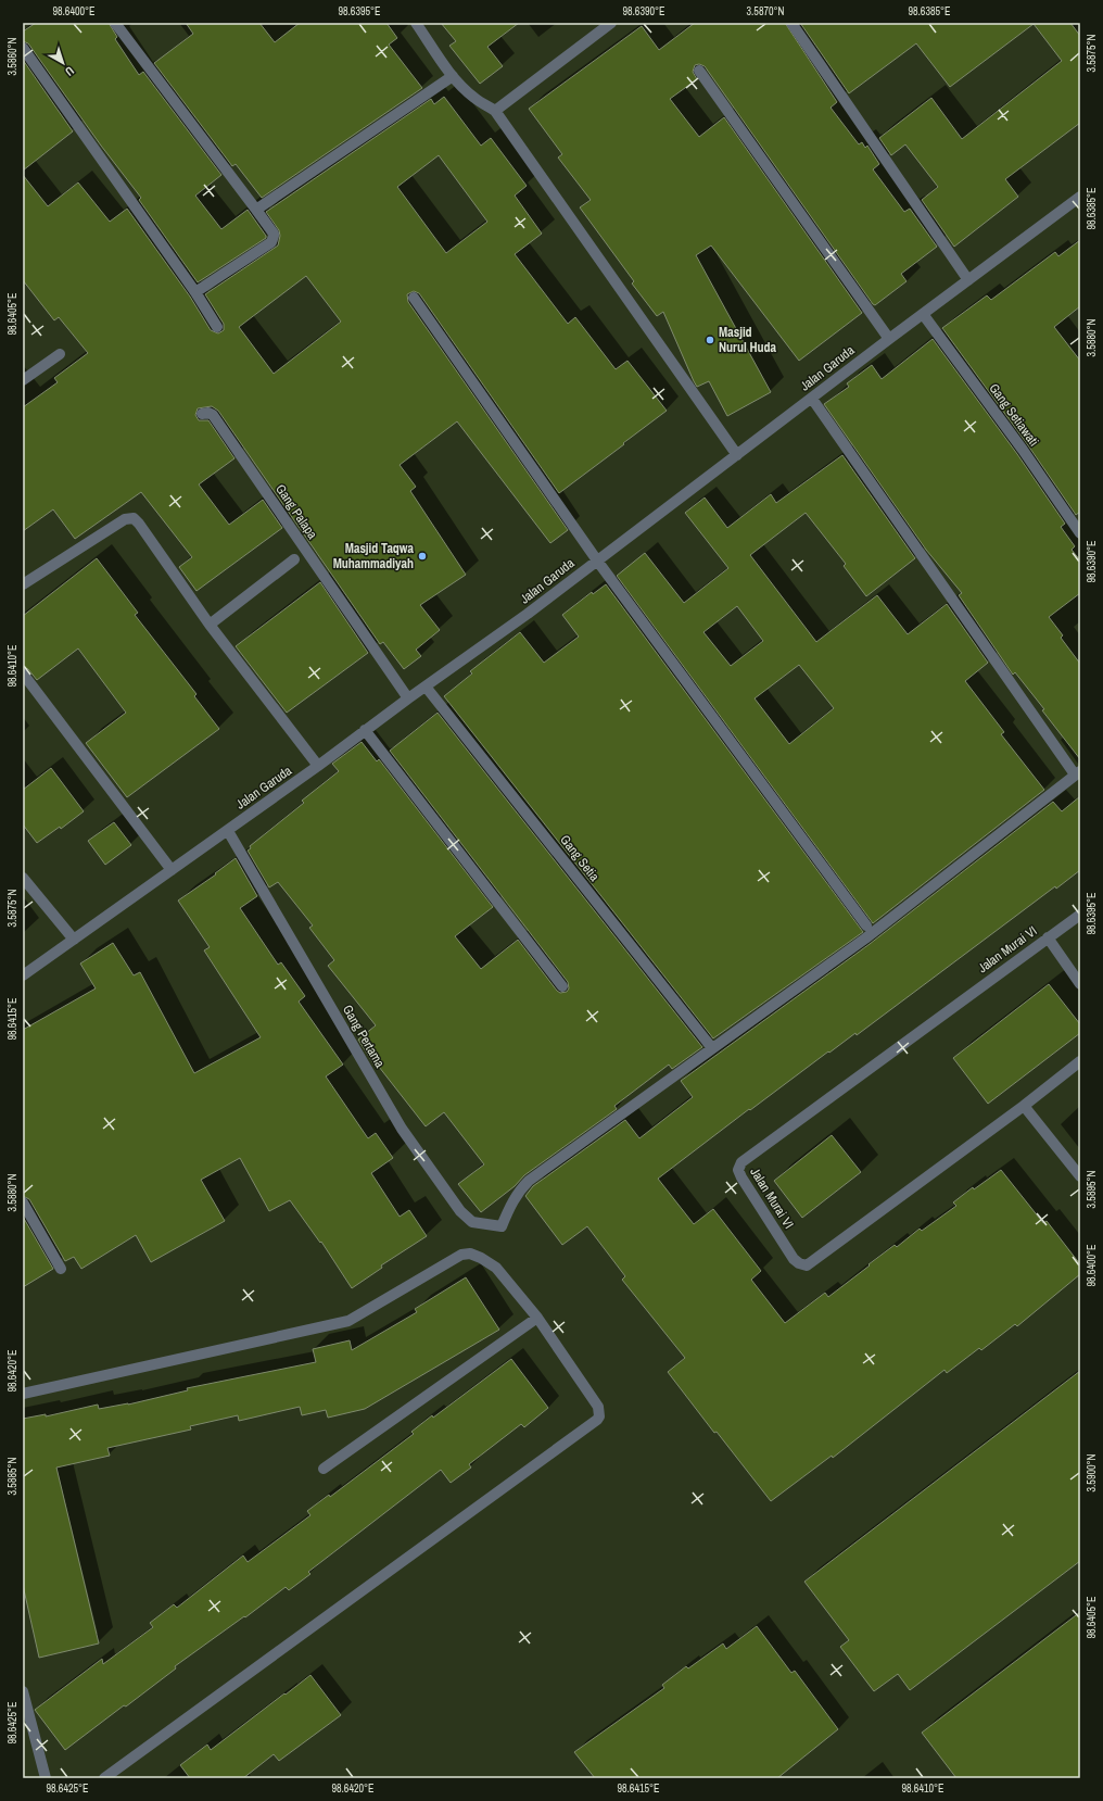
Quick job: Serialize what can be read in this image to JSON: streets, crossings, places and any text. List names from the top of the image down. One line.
{"streets":{"street":["Jalan Garuda","Gang Setiawati","Gang Palapa","Gang Setia","Jalan Murai VI","Gang Pertama"]},"crossings":[["Jalan Garuda","Gang Setiawati"],["Jalan Garuda","Gang Palapa"],["Jalan Garuda","Gang Setia"],["Jalan Garuda","Gang Pertama"],["Gang Setia","Gang Pertama"]],"places":["Masjid Nurul Huda","Masjid Taqwa Muhammadiyah"],"north":"bottom right","coordinates":["98.6400°E","98.6395°E","98.6390°E","3.5870°N","98.6385°E","3.5875°N","3.5860°N","98.6405°E","3.5880°N","98.6410°E","98.6415°E","3.5895°N","98.6420°E","3.5900°N","3.5885°N","98.6425°E"]}
